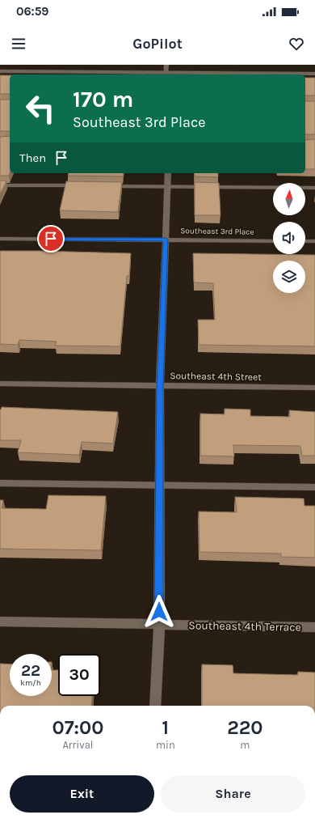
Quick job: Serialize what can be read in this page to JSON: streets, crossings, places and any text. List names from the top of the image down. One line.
{"streets":{"street":["Southeast 3rd Place","Southeast 4th Street","Southeast 4th Terrace"]},"north":"top","page":{"status":"06:59","header":"GoPilot","turn":["170 m","Southeast 3rd Place"],"then":"Then","speed":"22 km/h","limit":"30","eta":["07:00","Arrival","1","min","220","m"],"buttons":["Exit","Share"]}}
